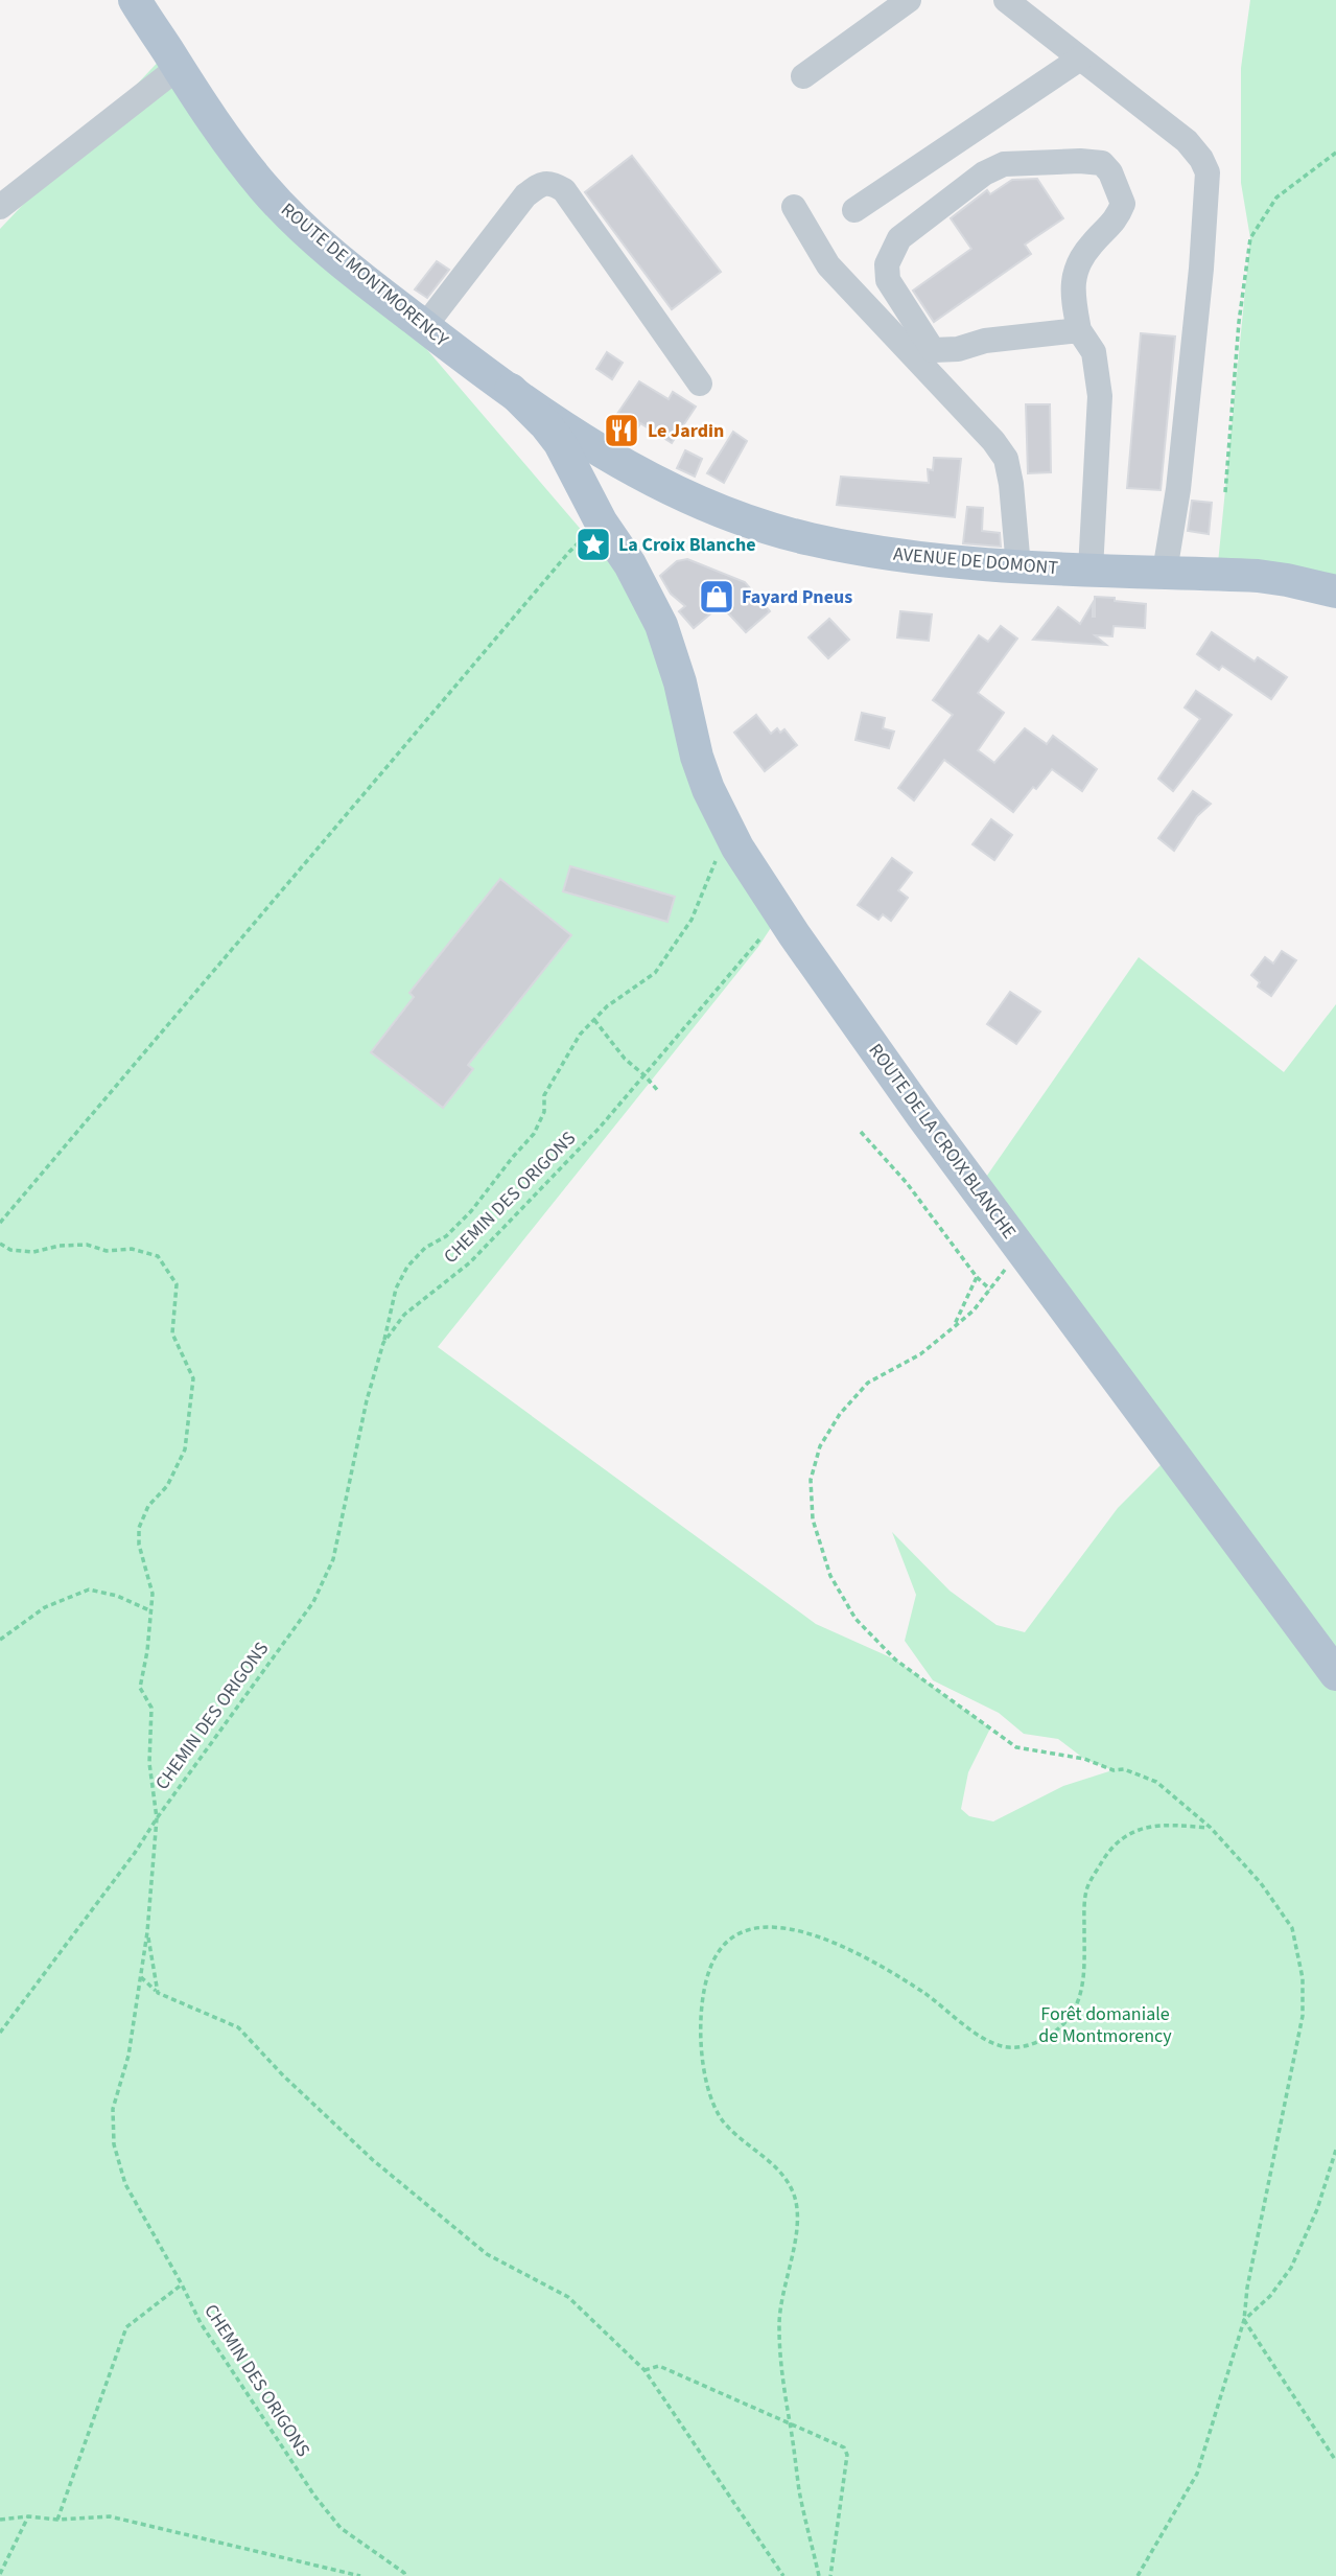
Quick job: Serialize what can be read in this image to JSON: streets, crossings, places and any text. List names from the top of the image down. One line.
{"streets":{"main road":["ROUTE DE MONTMORENCY","AVENUE DE DOMONT","ROUTE DE LA CROIX BLANCHE"],"path":["CHEMIN DES ORIGONS"]},"crossings":[["ROUTE DE MONTMORENCY","AVENUE DE DOMONT"]],"parks":["Forêt domaniale de Montmorency"],"places":{"restaurant":["Le Jardin"],"place":["La Croix Blanche"],"shop":["Fayard Pneus"]}}
